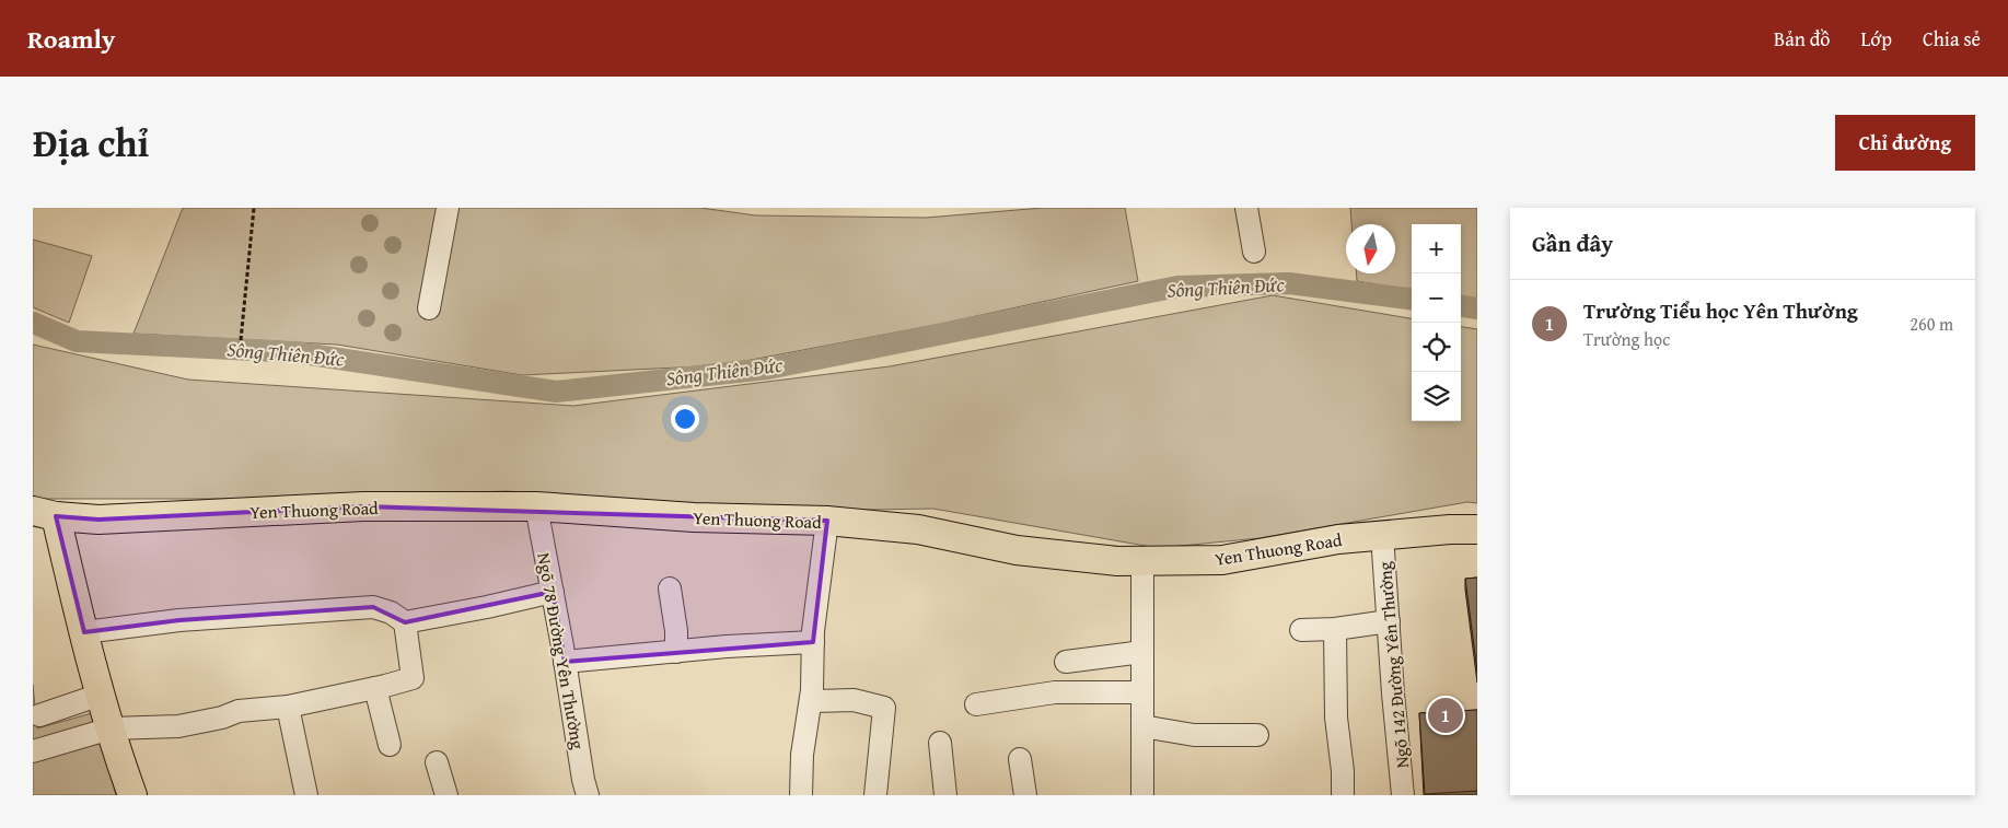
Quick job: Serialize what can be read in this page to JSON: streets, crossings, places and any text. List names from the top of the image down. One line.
{"streets":{"main road":["Yen Thuong Road"],"street":["Ngõ 78 Đường Yên Thường","Ngõ 142 Đường Yên Thường"]},"crossings":[["Yen Thuong Road","Ngõ 78 Đường Yên Thường"],["Yen Thuong Road","Ngõ 142 Đường Yên Thường"]],"water":["Sông Thiên Đức"],"north":"bottom","page":{"header":"Roamly","nav":["Bản đồ","Lớp","Chia sẻ"],"title":"Địa chỉ","buttons":"Chỉ đường","heading":"Gần đây","map_buttons":["+","−"],"list":[{"mark":"1","name":"Trường Tiểu học Yên Thường","note":"Trường học","value":"260 m"}],"pins":"1"}}
